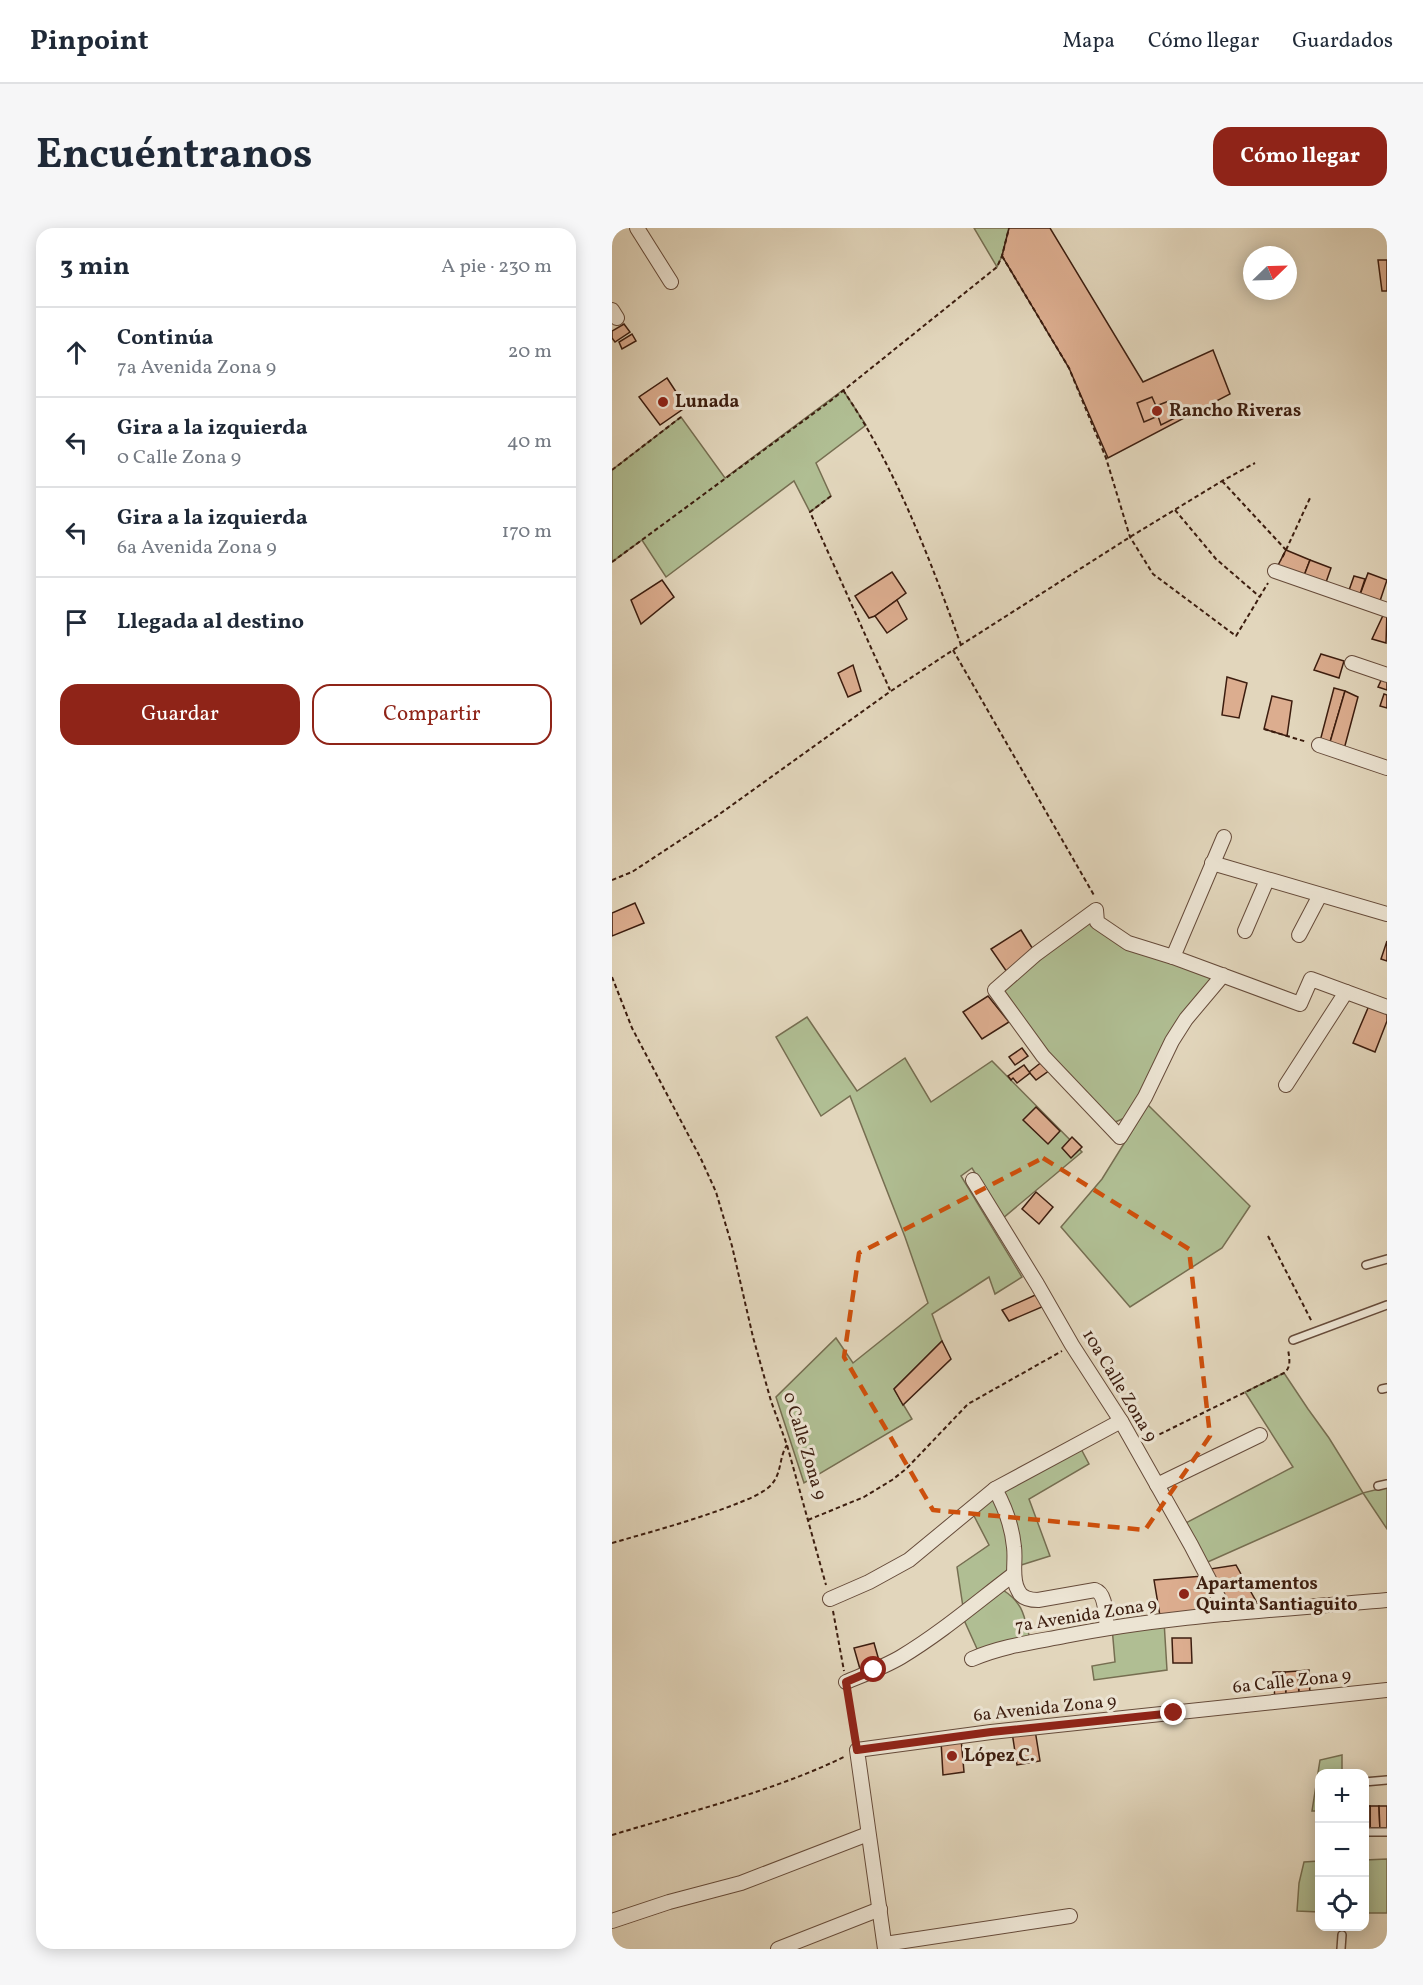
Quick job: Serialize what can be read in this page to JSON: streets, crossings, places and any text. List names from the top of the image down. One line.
{"streets":{"street":["10a Calle Zona 9","7a Avenida Zona 9","6a Calle Zona 9","6a Avenida Zona 9"],"path":["0 Calle Zona 9"]},"crossings":[["10a Calle Zona 9","7a Avenida Zona 9"],["0 Calle Zona 9","6a Avenida Zona 9"],["6a Calle Zona 9","6a Avenida Zona 9"]],"places":["Lunada","Rancho Riveras","Apartamentos Quinta Santiaguito","López C."],"north":"top right","page":{"header":"Pinpoint","nav":["Mapa","Cómo llegar","Guardados"],"title":"Encuéntranos","buttons":["Cómo llegar",["Guardar","Compartir"]],"heading":["3 min","A pie · 230 m"],"list":[["Continúa","7a Avenida Zona 9","20 m"],["Gira a la izquierda","0 Calle Zona 9","40 m"],["Gira a la izquierda","6a Avenida Zona 9","170 m"],"Llegada al destino"],"map_buttons":["+","−"]}}
